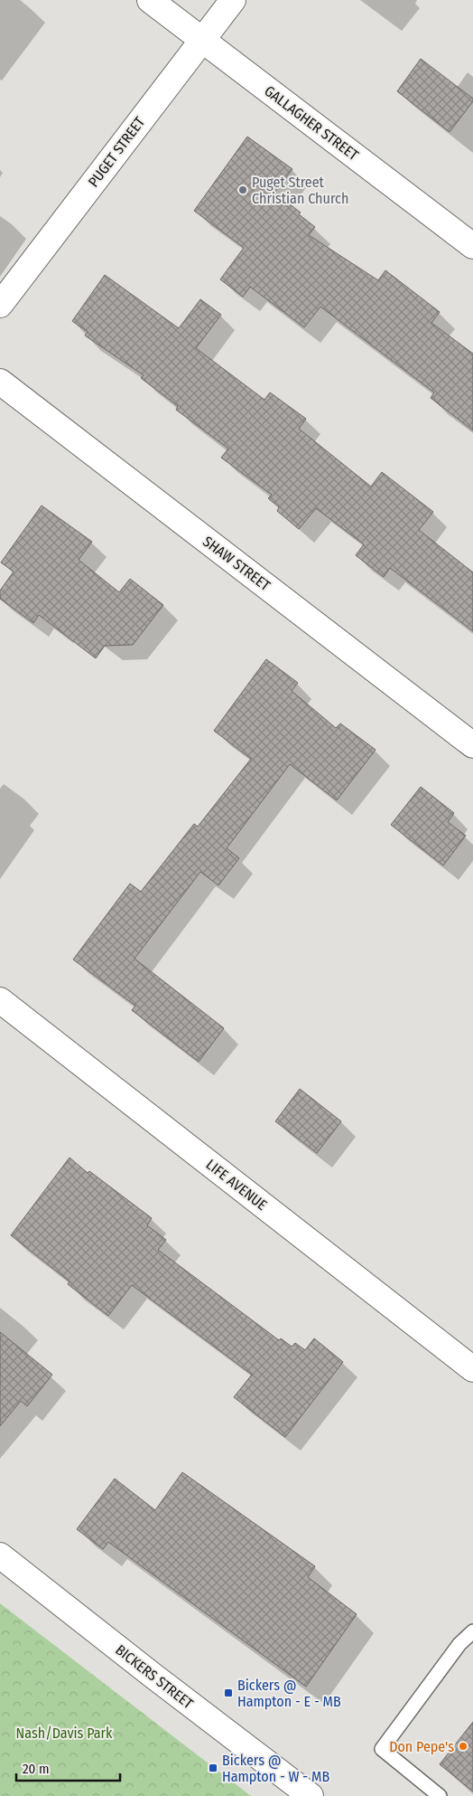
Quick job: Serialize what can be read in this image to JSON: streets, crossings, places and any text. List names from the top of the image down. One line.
{"streets":{"street":["GALLAGHER STREET","PUGET STREET","SHAW STREET","LIFE AVENUE","BICKERS STREET"]},"crossings":[["GALLAGHER STREET","PUGET STREET"]],"parks":["Nash/Davis Park"],"places":{"other":["Puget Street Christian Church","Don Pepe's"],"transit":["Bickers @ Hampton - E - MB","Bickers @ Hampton - W - MB"]},"scale_bar":"20 m"}
